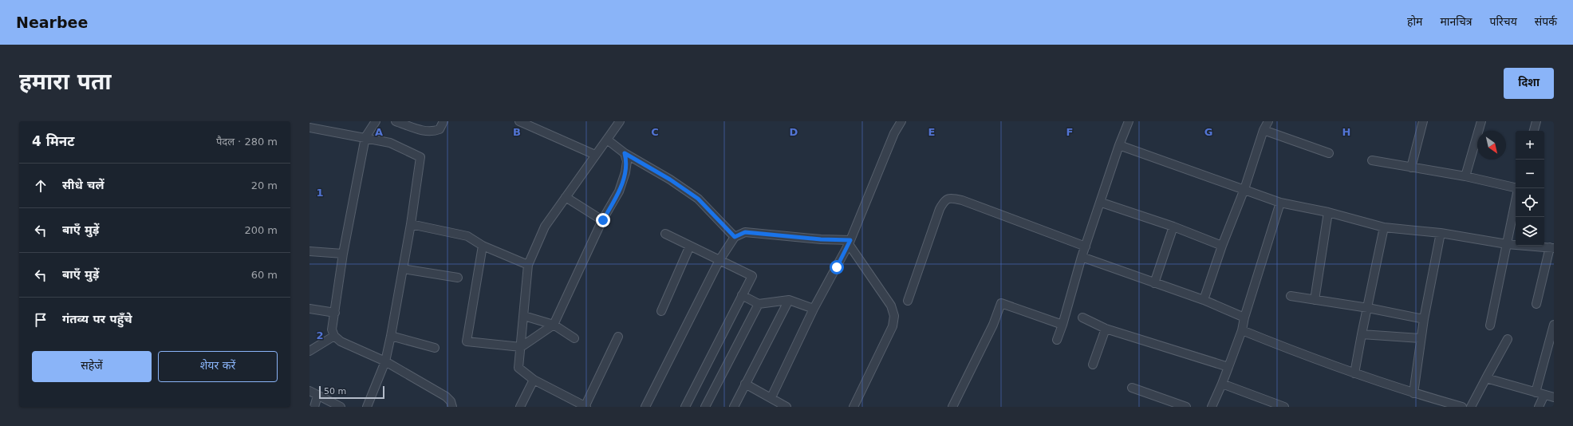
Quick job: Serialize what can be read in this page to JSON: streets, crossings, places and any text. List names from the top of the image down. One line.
{"scale_bar":"50 m","north":"bottom right","page":{"header":"Nearbee","nav":["होम","मानचित्र","परिचय","संपर्क"],"buttons":["दिशा",["सहेजें","शेयर करें"]],"title":"हमारा पता","heading":["4 मिनट","पैदल · 280 m"],"map_buttons":["+","−"],"list":[["सीधे चलें","20 m"],["बाएँ मुड़ें","200 m"],["बाएँ मुड़ें","60 m"],"गंतव्य पर पहुँचे"],"scale":"50 m"},"grid":{"columns":["A","B","C","D","E","F","G","H"],"rows":["1","2"]}}
